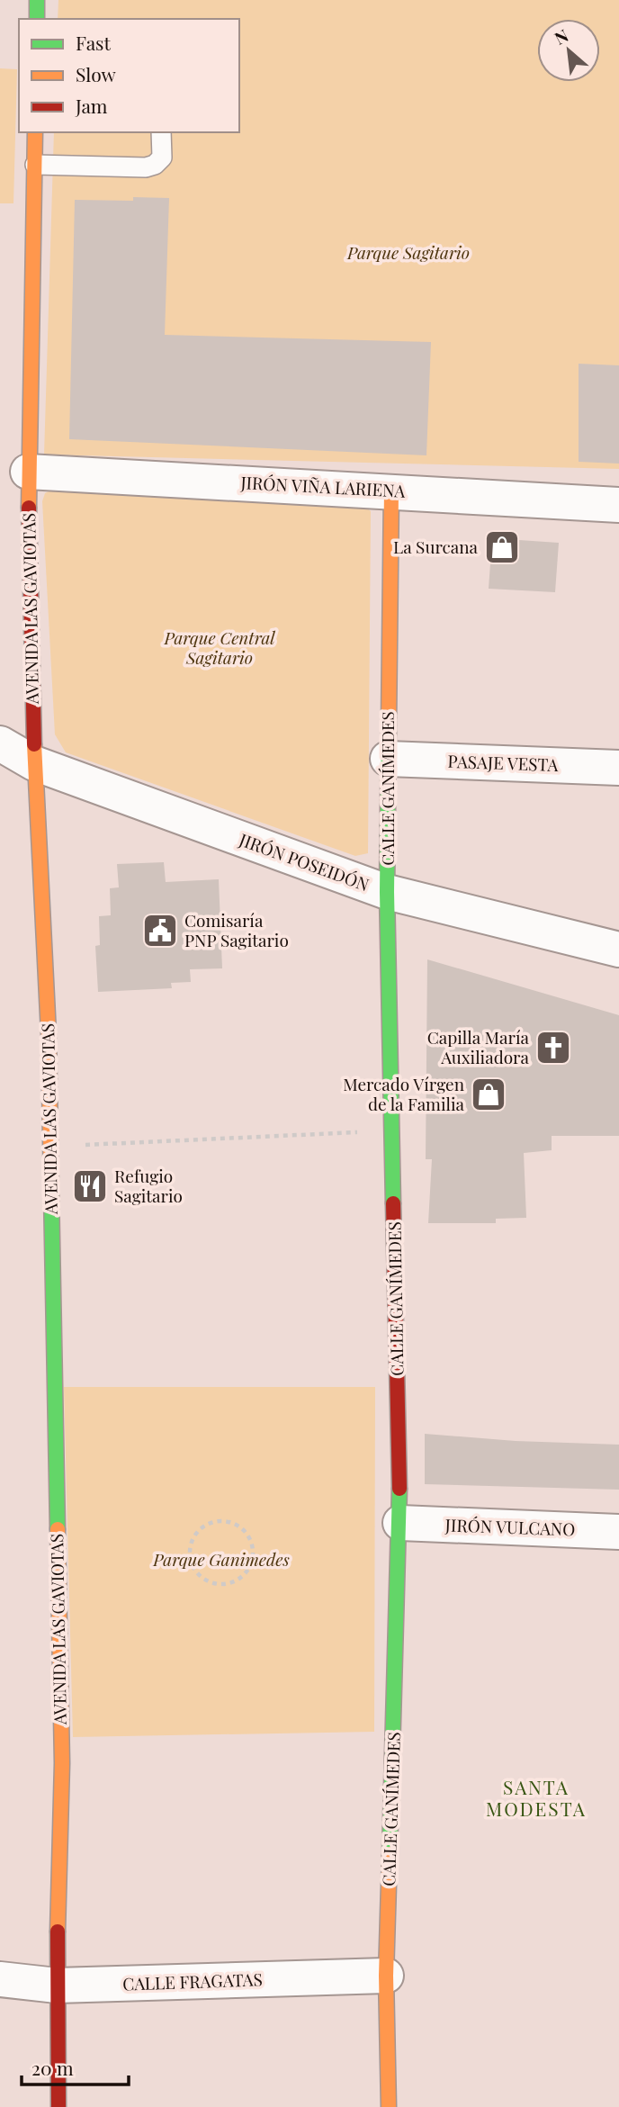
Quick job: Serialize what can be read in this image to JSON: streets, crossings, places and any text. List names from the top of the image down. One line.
{"streets":{"street":["JIRÓN VIÑA LARIENA","AVENIDA LAS GAVIOTAS","PASAJE VESTA","CALLE GANÍMEDES","JIRÓN POSEIDÓN","JIRÓN VULCANO","CALLE FRAGATAS"]},"crossings":[["JIRÓN VIÑA LARIENA","AVENIDA LAS GAVIOTAS"],["JIRÓN VIÑA LARIENA","CALLE GANÍMEDES"],["AVENIDA LAS GAVIOTAS","JIRÓN POSEIDÓN"],["AVENIDA LAS GAVIOTAS","CALLE FRAGATAS"],["PASAJE VESTA","CALLE GANÍMEDES"],["CALLE GANÍMEDES","JIRÓN POSEIDÓN"],["CALLE GANÍMEDES","JIRÓN VULCANO"],["CALLE GANÍMEDES","CALLE FRAGATAS"]],"districts":["SANTA MODESTA"],"parks":["Parque Sagitario","Parque Central Sagitario","Parque Ganimedes"],"places":{"shop":["La Surcana","Mercado Vírgen de la Familia"],"public building":["Comisaría PNP Sagitario"],"church":["Capilla María Auxiliadora"],"restaurant":["Refugio Sagitario"]},"legend":["Fast","Slow","Jam"],"scale_bar":"20 m","north":"top left"}
